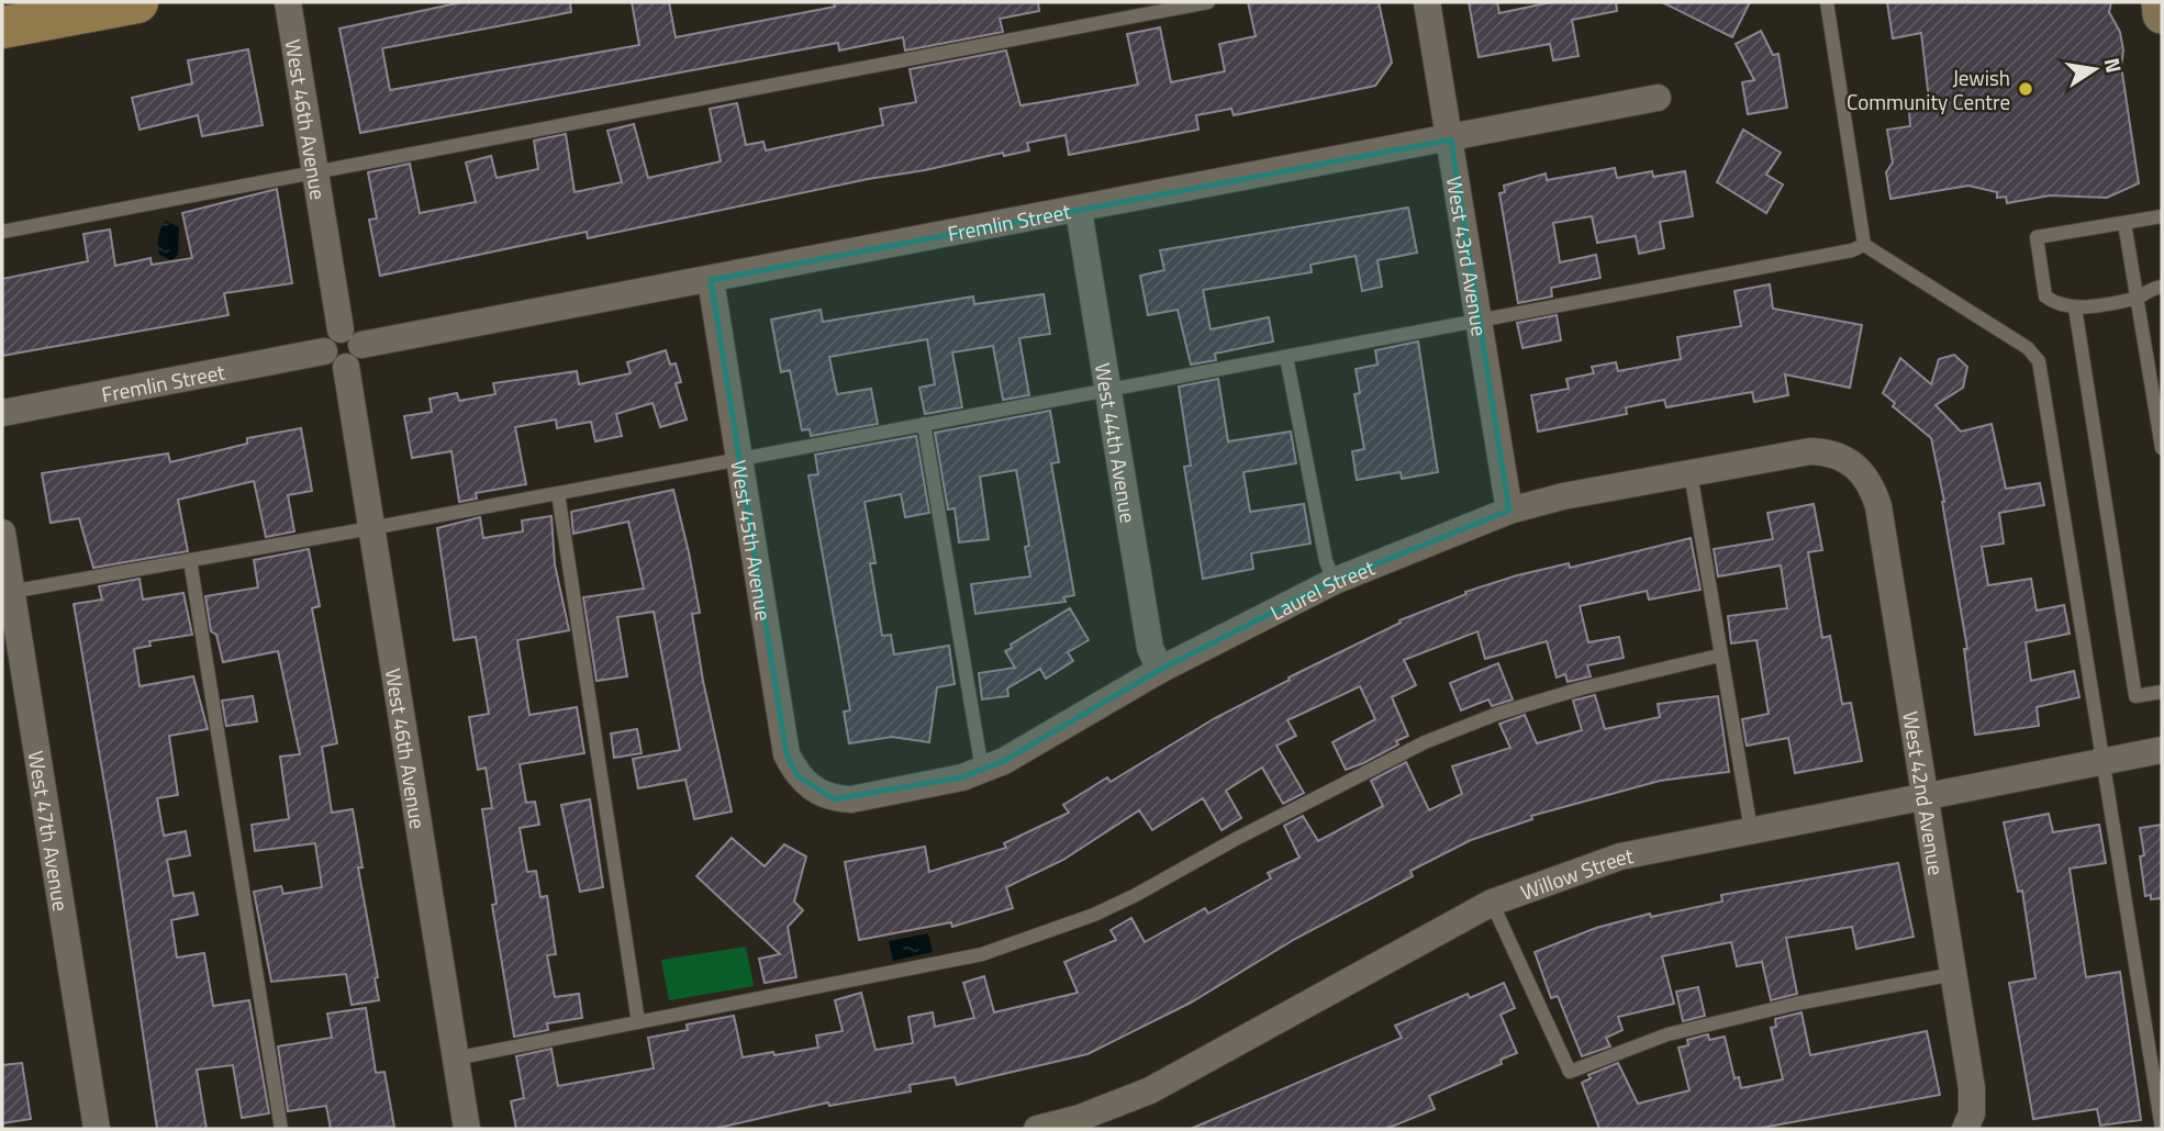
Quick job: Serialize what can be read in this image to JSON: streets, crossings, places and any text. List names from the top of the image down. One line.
{"streets":{"street":["West 46th Avenue","Fremlin Street","West 43rd Avenue","West 44th Avenue","West 45th Avenue","Laurel Street","West 42nd Avenue","West 47th Avenue","Willow Street"]},"crossings":[["West 46th Avenue","Fremlin Street"],["Fremlin Street","West 43rd Avenue"],["Fremlin Street","West 44th Avenue"],["Fremlin Street","West 45th Avenue"],["West 43rd Avenue","Laurel Street"],["West 44th Avenue","Laurel Street"],["West 45th Avenue","Laurel Street"],["Laurel Street","West 42nd Avenue"],["West 42nd Avenue","Willow Street"]],"places":["Jewish Community Centre"],"north":"right"}
